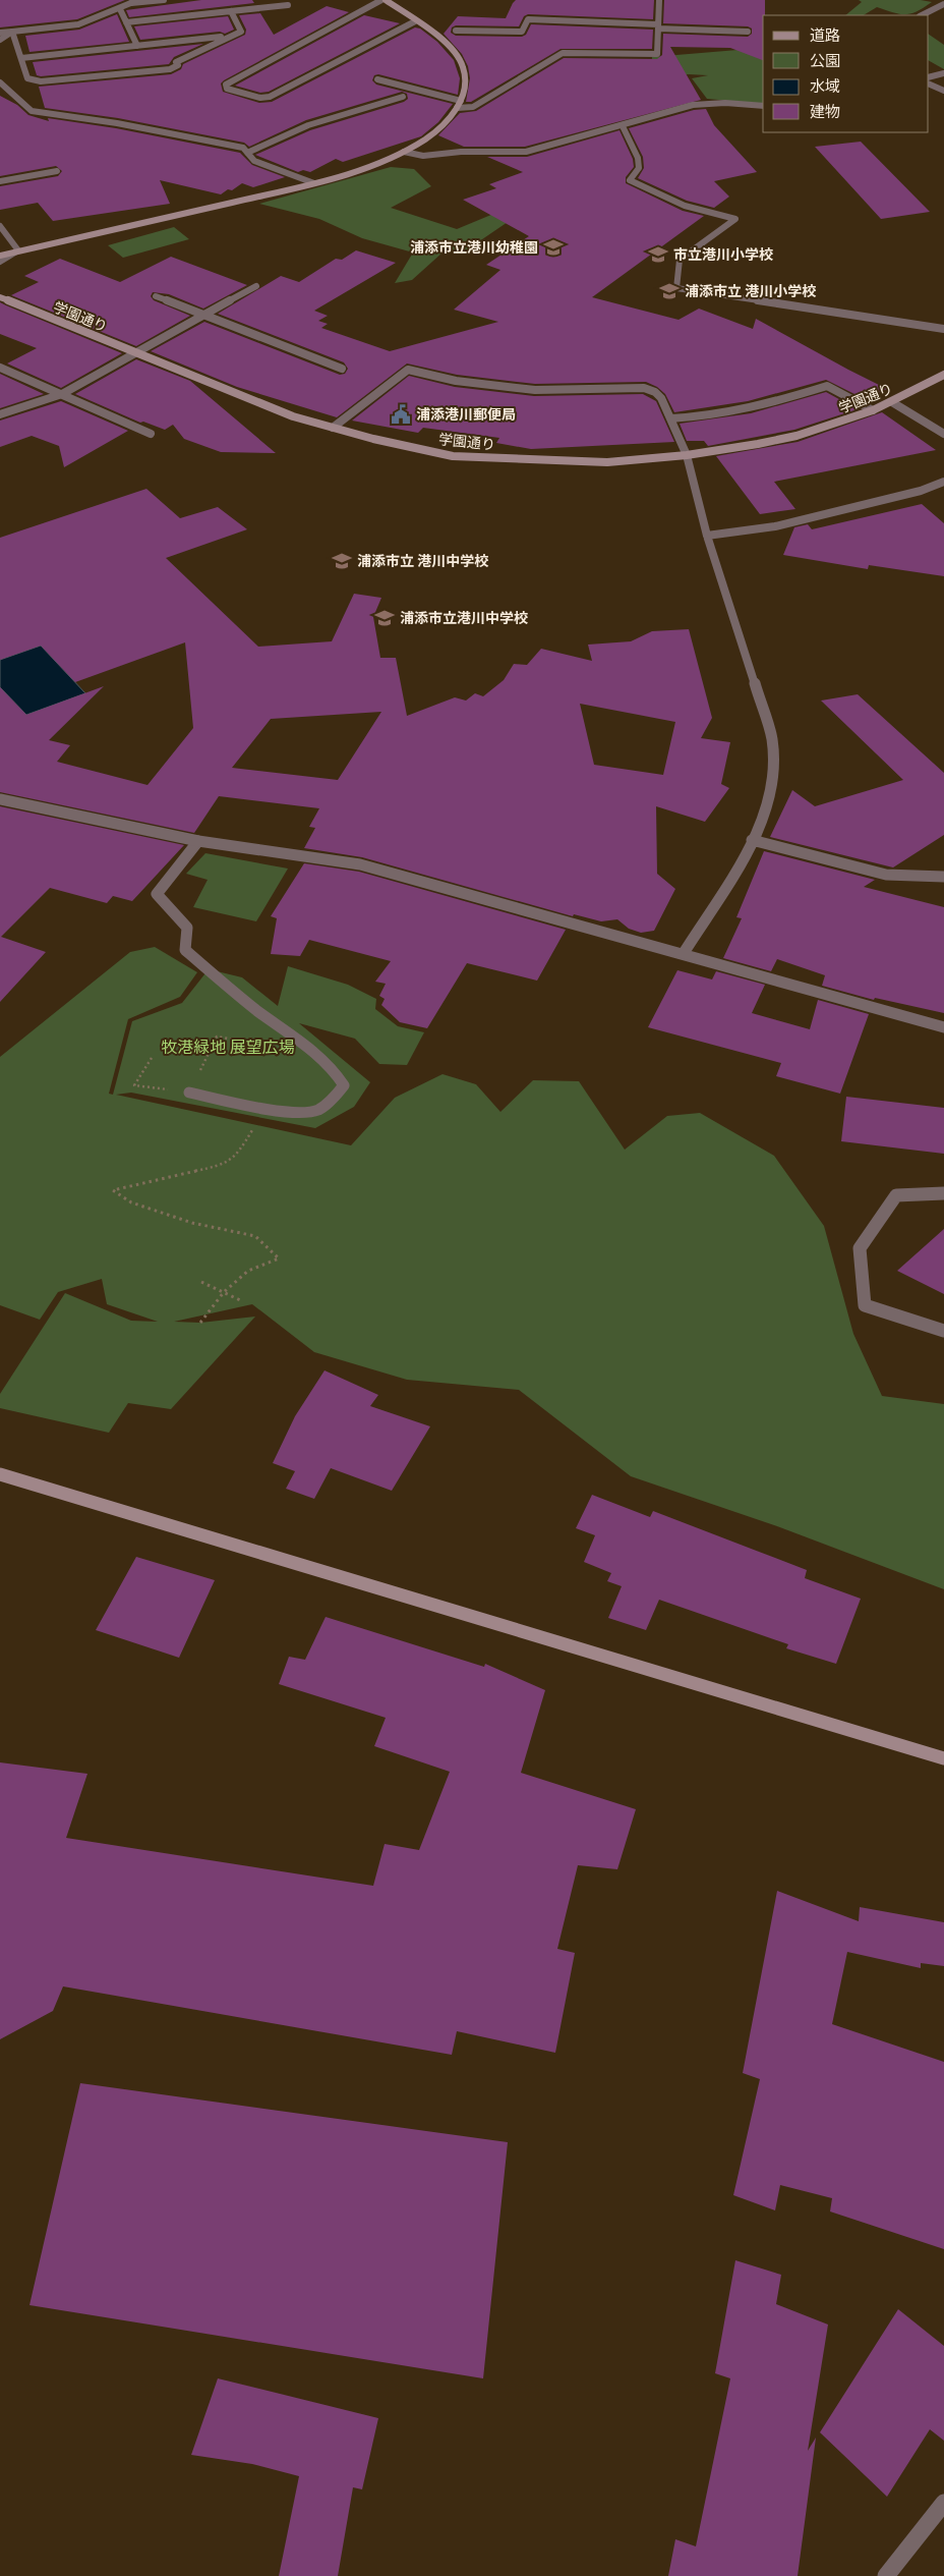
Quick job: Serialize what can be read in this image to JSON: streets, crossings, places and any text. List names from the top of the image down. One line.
{"streets":{"street":["学園通り"]},"parks":["牧港緑地 展望広場"],"places":{"school or university":["浦添市立港川幼稚園","市立港川小学校","浦添市立 港川小学校","浦添市立 港川中学校","浦添市立港川中学校"],"public building":["浦添港川郵便局"]},"legend":["道路","公園","水域","建物"]}
